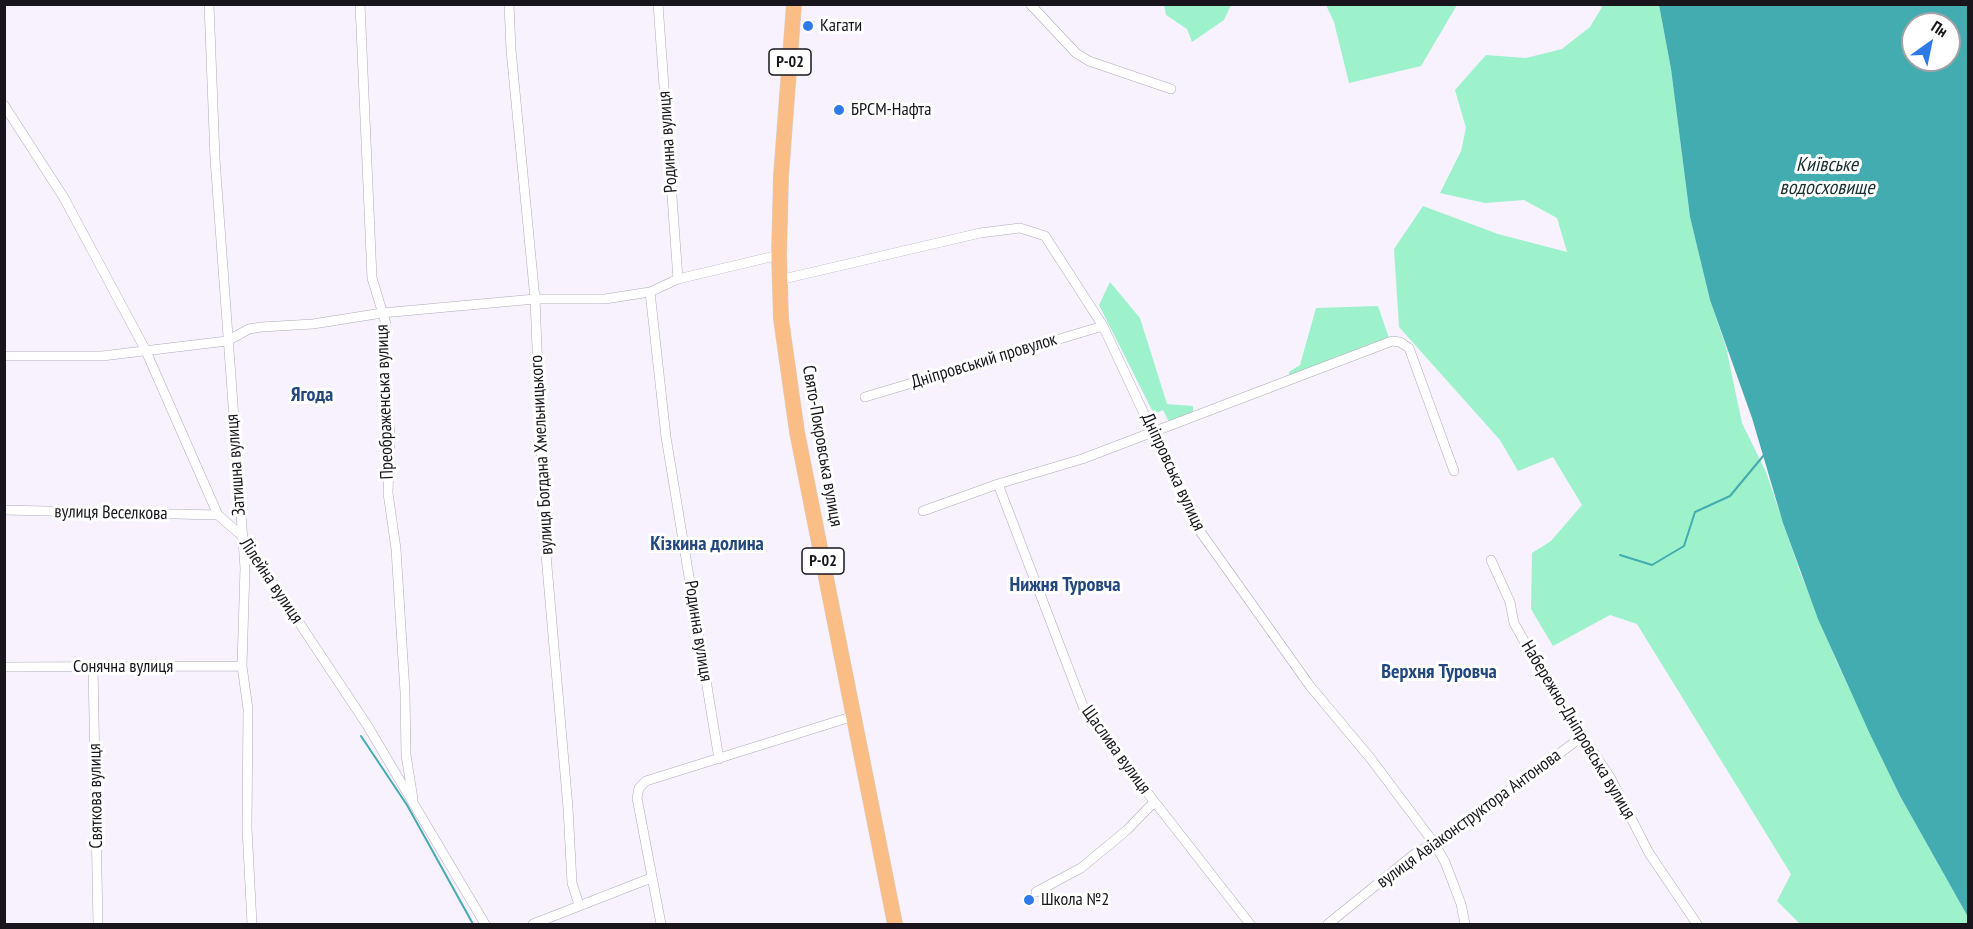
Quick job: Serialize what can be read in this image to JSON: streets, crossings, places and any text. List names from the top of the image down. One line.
{"streets":{"main road":["Р-02","Свято-Покровська вулиця"],"street":["Родинна вулиця","Дніпровський провулок","Преображенська вулиця","вулиця Богдана Хмельницького","Затишна вулиця","Дніпровська вулиця","вулиця Веселкова","Лілейна вулиця","Сонячна вулиця","Набережно-Дніпровська вулиця","Щаслива вулиця","Святкова вулиця","вулиця Авіаконструктора Антонова"]},"crossings":[["Дніпровський провулок","Дніпровська вулиця"],["Преображенська вулиця","Лілейна вулиця"],["Свято-Покровська вулиця","Дніпровська вулиця"],["Затишна вулиця","Лілейна вулиця"],["Затишна вулиця","Сонячна вулиця"],["Дніпровська вулиця","вулиця Авіаконструктора Антонова"],["вулиця Веселкова","Лілейна вулиця"],["Сонячна вулиця","Святкова вулиця"],["Набережно-Дніпровська вулиця","вулиця Авіаконструктора Антонова"]],"districts":["Ягода","Кізкина долина","Нижня Туровча","Верхня Туровча"],"water":["Київське водосховище"],"places":["Кагати","БРСМ-Нафта","Школа №2"],"north":"top right"}
